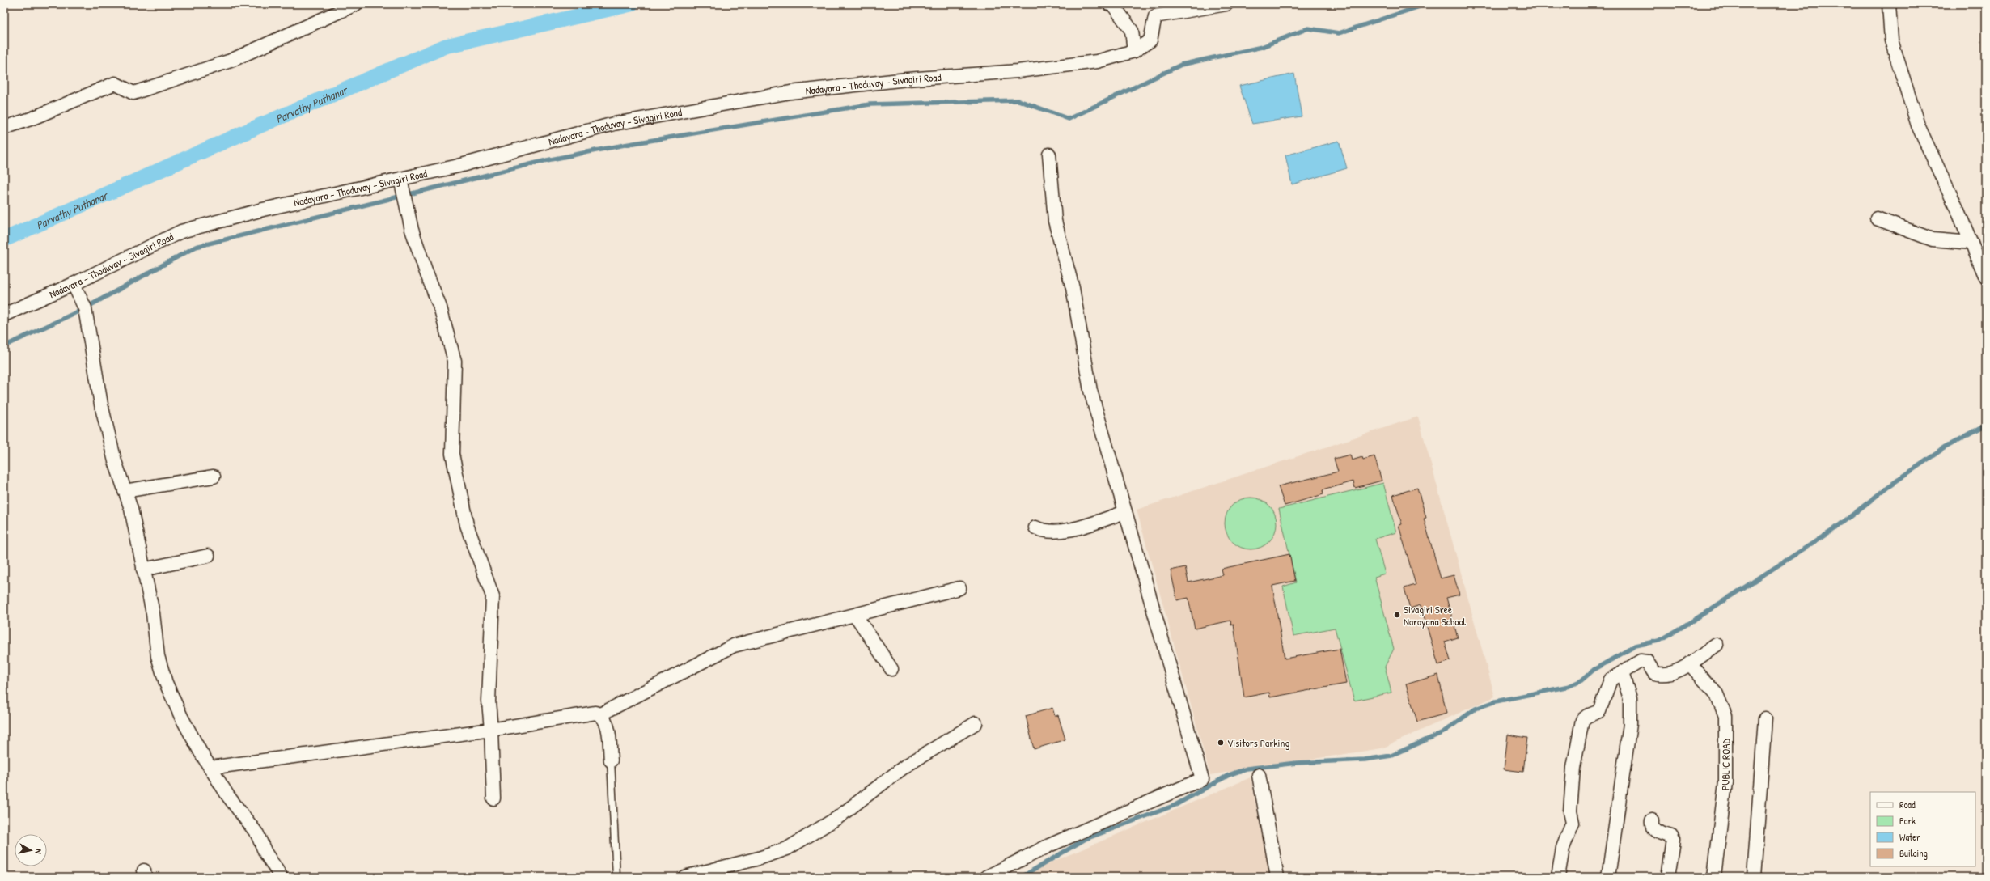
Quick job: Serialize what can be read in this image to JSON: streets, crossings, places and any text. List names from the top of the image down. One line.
{"streets":{"street":["Nadayara - Thoduvay - Sivagiri Road","PUBLIC ROAD"]},"water":["Parvathy Puthanar"],"places":["Sivagiri Sree Narayana School","Visitors Parking"],"legend":["Road","Park","Water","Building"],"north":"right"}
